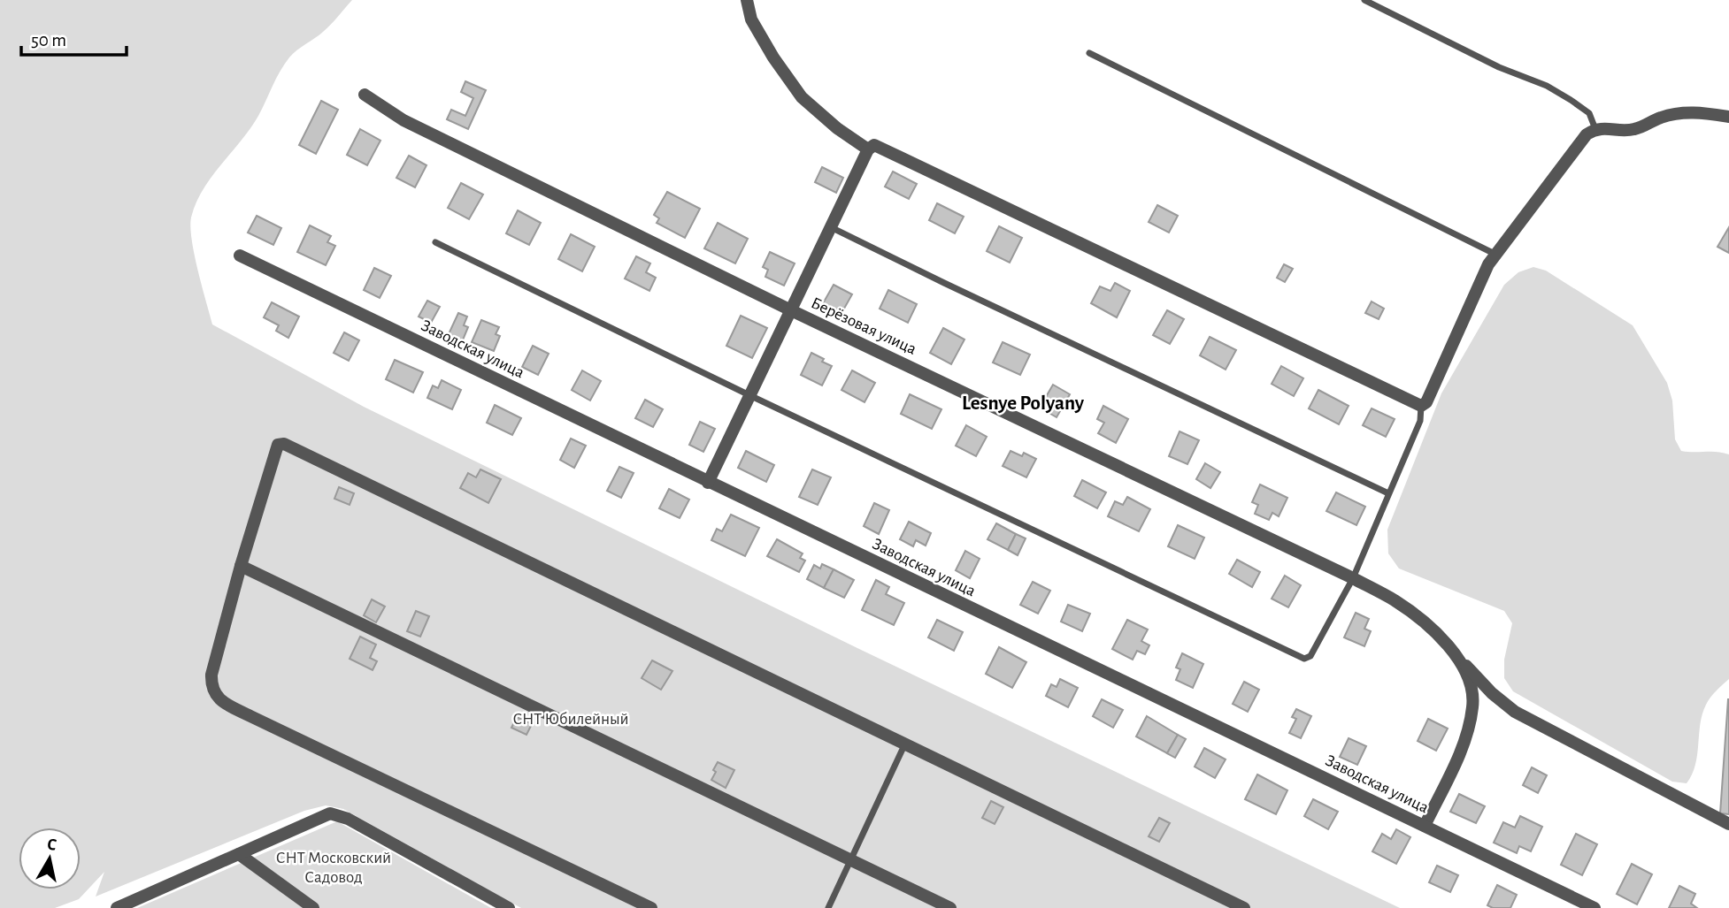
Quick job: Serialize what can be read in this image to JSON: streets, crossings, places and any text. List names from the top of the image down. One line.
{"streets":{"street":["Берёзовая улица","Заводская улица"]},"districts":["Lesnye Polyany"],"parks":["СНТ Юбилейный","СНТ Московский Садовод"],"scale_bar":"50 m","north":"top"}
